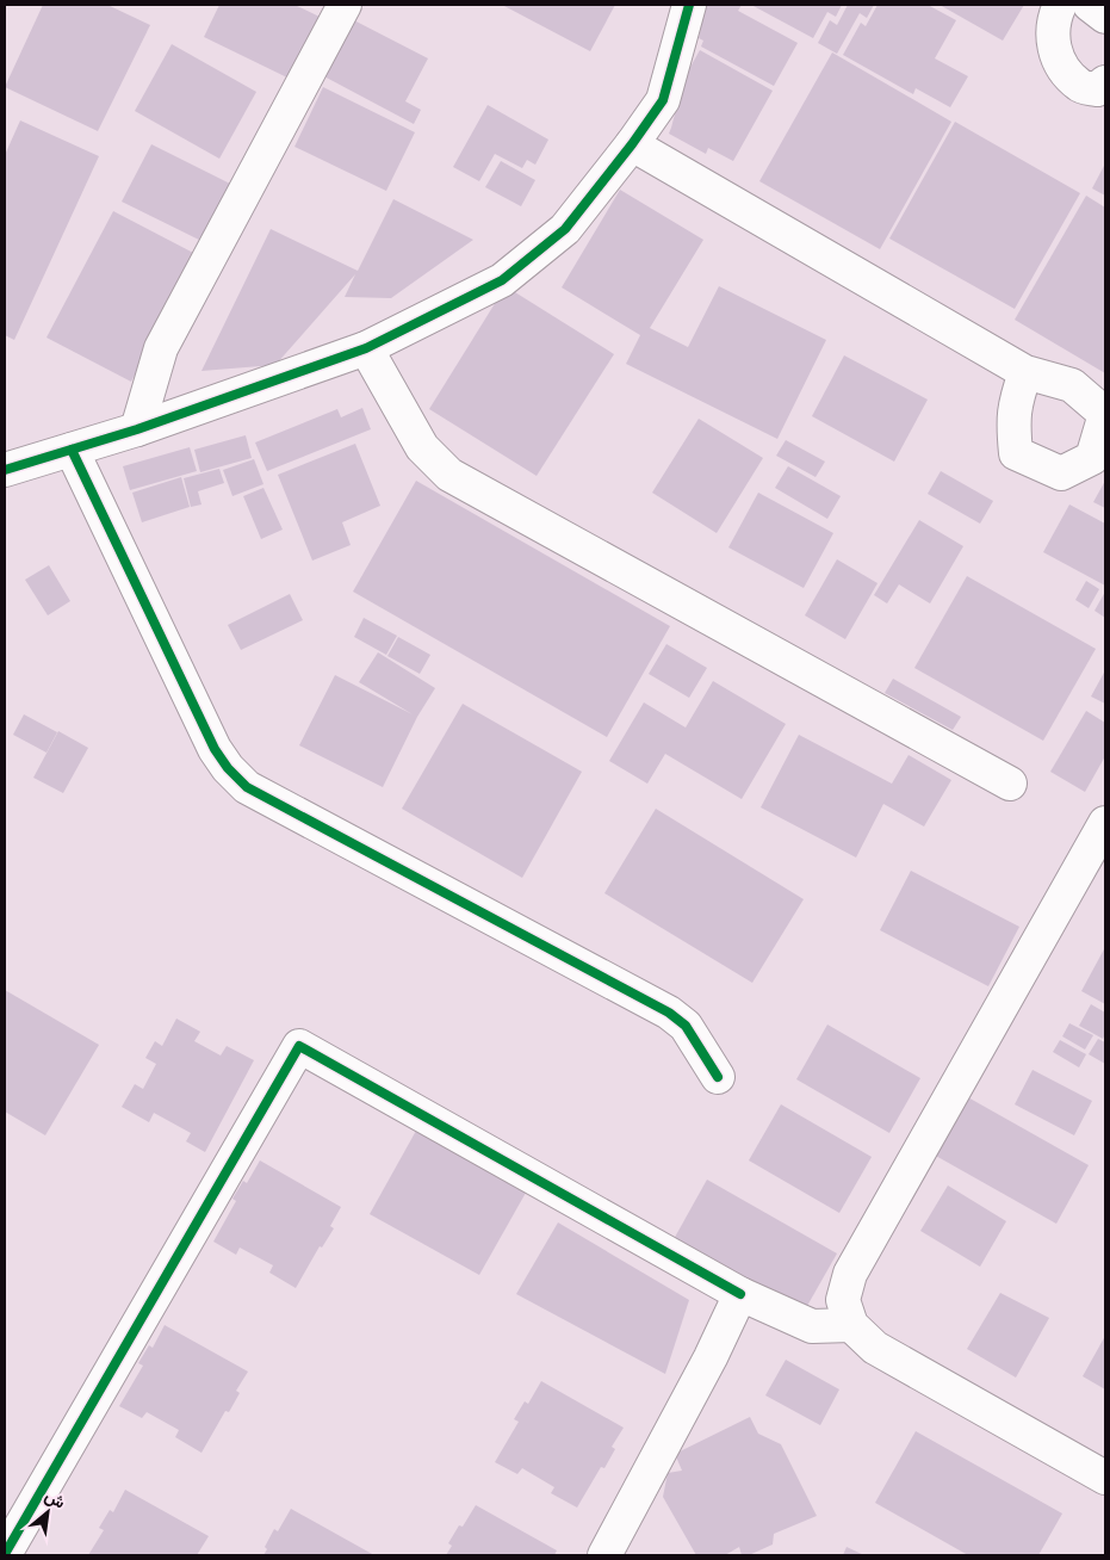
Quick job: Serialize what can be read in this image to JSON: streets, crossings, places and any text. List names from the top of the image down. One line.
{"north":"top right"}
